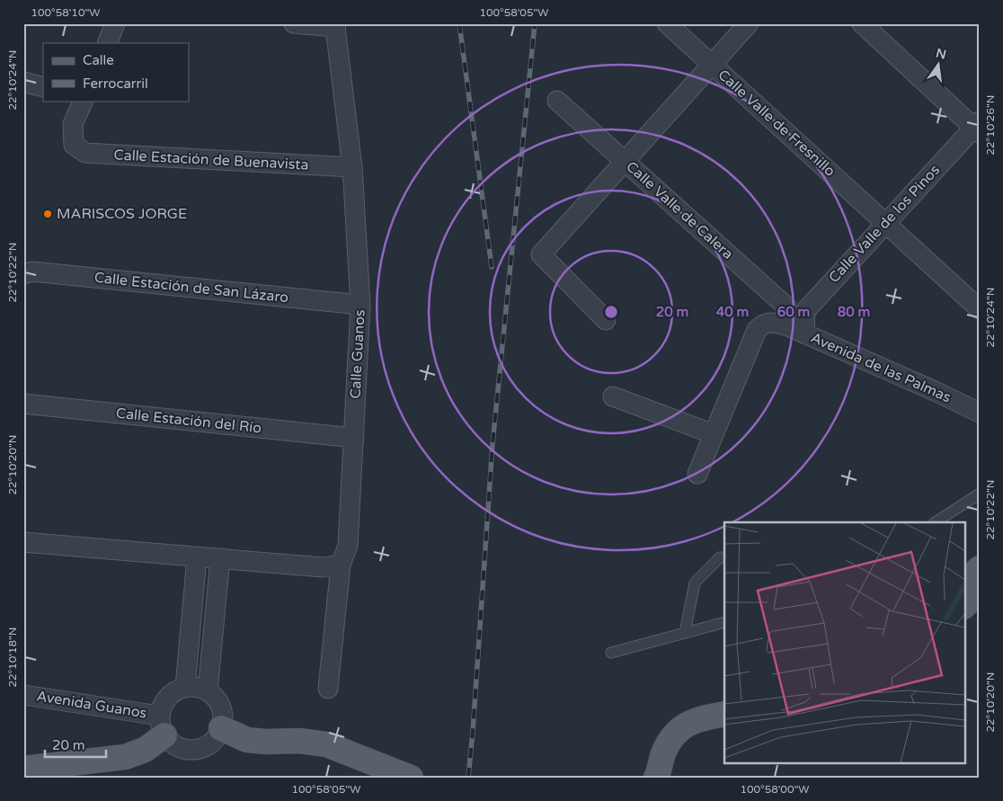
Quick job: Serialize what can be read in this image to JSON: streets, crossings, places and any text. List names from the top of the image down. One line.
{"streets":{"street":["Calle Valle de Fresnillo","Calle Estación de Buenavista","Calle Valle de Calera","Calle Valle de los Pinos","Calle Estación de San Lázaro","Calle Guanos","Avenida de las Palmas","Calle Estación del Río","Avenida Guanos"]},"crossings":[["Calle Valle de Fresnillo","Calle Valle de los Pinos"],["Calle Estación de Buenavista","Calle Guanos"],["Calle Estación de San Lázaro","Calle Guanos"],["Calle Guanos","Calle Estación del Río"]],"places":["MARISCOS JORGE"],"legend":["Calle","Ferrocarril"],"scale_bar":"20 m","north":"top","coordinates":["100°58'10\"W","100°58'05\"W","22°10'24\"N","22°10'26\"N","22°10'22\"N","22°10'20\"N","22°10'18\"N","100°58'00\"W"],"rings":["20 m","40 m","60 m","80 m"]}
